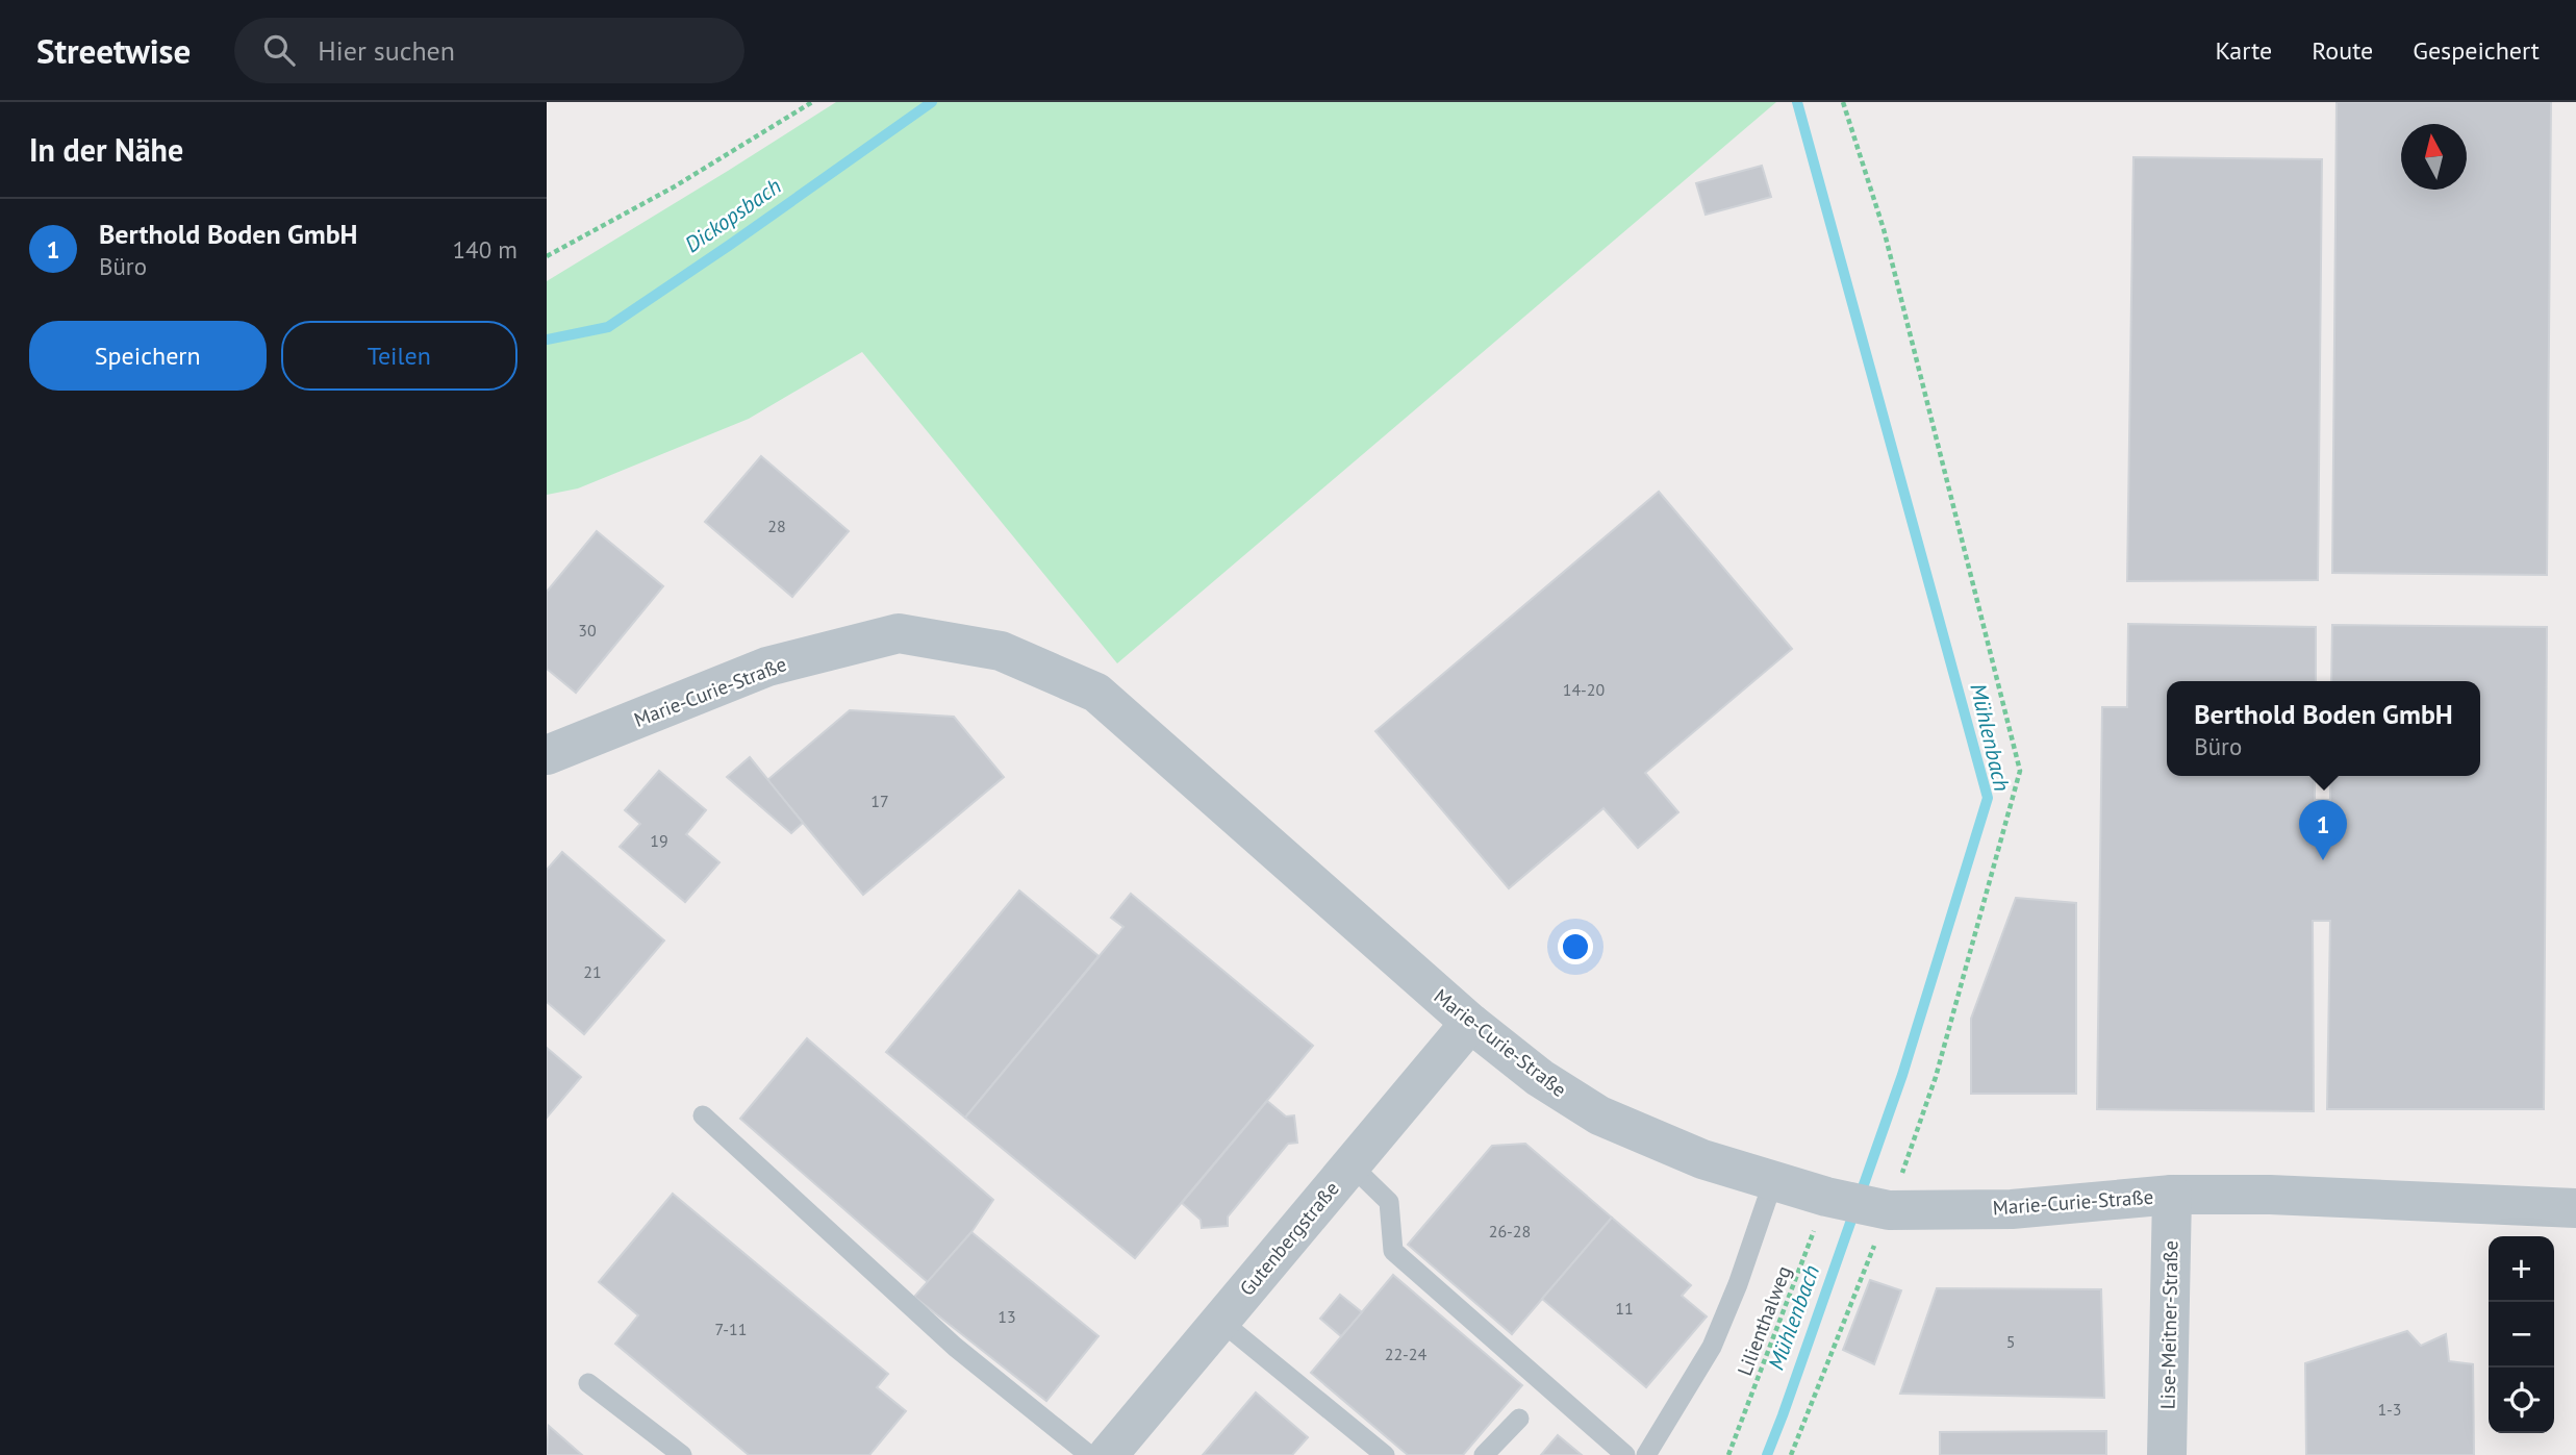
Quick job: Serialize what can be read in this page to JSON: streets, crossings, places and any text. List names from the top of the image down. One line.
{"streets":{"street":["Marie-Curie-Straße","Gutenbergstraße","Lise-Meitner-Straße"],"path":["Lilienthalweg"]},"crossings":[["Marie-Curie-Straße","Gutenbergstraße"],["Marie-Curie-Straße","Lilienthalweg"],["Marie-Curie-Straße","Lise-Meitner-Straße"]],"water":["Dickopsbach","Mühlenbach"],"house_numbers":["28","30","14-20","17","19","21","26-28","11","13","7-11","5","22-24","1-3"],"north":"top","page":{"header":"Streetwise","search":"Hier suchen","nav":["Karte","Route","Gespeichert"],"heading":"In der Nähe","list":[{"mark":"1","name":"Berthold Boden GmbH","note":"Büro","value":"140 m"}],"buttons":["Speichern","Teilen"],"popup":["Berthold Boden GmbH","Büro"],"pins":"1","map_buttons":["+","−"]}}
